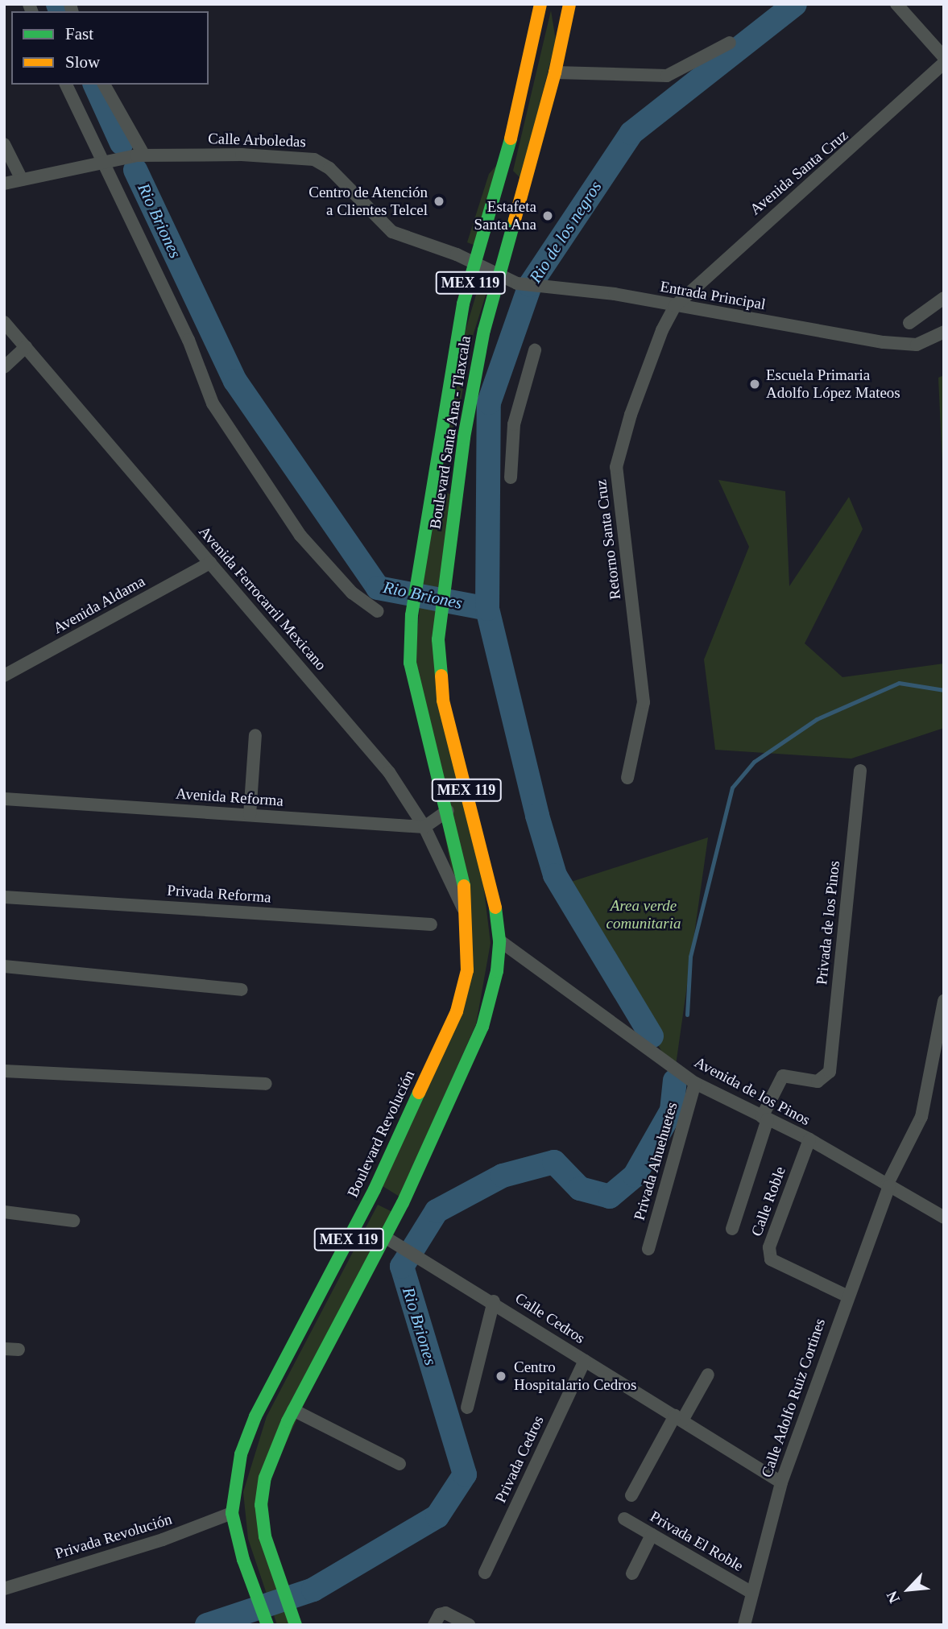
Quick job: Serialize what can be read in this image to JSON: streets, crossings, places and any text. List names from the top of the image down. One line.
{"streets":{"main road":["MEX 119","Boulevard Santa Ana - Tlaxcala","Boulevard Revolución"],"street":["Calle Arboledas","Avenida Santa Cruz","Entrada Principal","Retorno Santa Cruz","Avenida Ferrocarril Mexicano","Avenida Aldama","Avenida Reforma","Privada Reforma","Privada de los Pinos","Avenida de los Pinos","Privada Ahuehuetes","Calle Roble","Calle Cedros","Calle Adolfo Ruiz Cortines","Privada Cedros","Privada Revolución","Privada El Roble"]},"crossings":[["Calle Arboledas","Entrada Principal"],["Calle Arboledas","Boulevard Santa Ana - Tlaxcala"],["Avenida Santa Cruz","Entrada Principal"],["Avenida Santa Cruz","Retorno Santa Cruz"],["Entrada Principal","Boulevard Santa Ana - Tlaxcala"],["Entrada Principal","Retorno Santa Cruz"],["Boulevard Santa Ana - Tlaxcala","Boulevard Revolución"],["Avenida Ferrocarril Mexicano","Avenida Aldama"],["Avenida Ferrocarril Mexicano","Avenida Reforma"],["Avenida Ferrocarril Mexicano","Boulevard Revolución"],["Privada de los Pinos","Avenida de los Pinos"],["Avenida de los Pinos","Boulevard Revolución"],["Avenida de los Pinos","Privada Ahuehuetes"],["Avenida de los Pinos","Calle Roble"],["Avenida de los Pinos","Calle Adolfo Ruiz Cortines"],["Boulevard Revolución","Calle Cedros"],["Boulevard Revolución","Privada Revolución"],["Calle Roble","Calle Adolfo Ruiz Cortines"],["Calle Cedros","Calle Adolfo Ruiz Cortines"],["Calle Cedros","Privada Cedros"],["Calle Adolfo Ruiz Cortines","Privada El Roble"]],"water":["Rio Briones","Rio de los negros"],"parks":["Area verde comunitaria"],"places":["Centro de Atención a Clientes Telcel","Estafeta Santa Ana","Escuela Primaria Adolfo López Mateos","Centro Hospitalario Cedros"],"legend":["Fast","Slow"],"north":"bottom left"}
